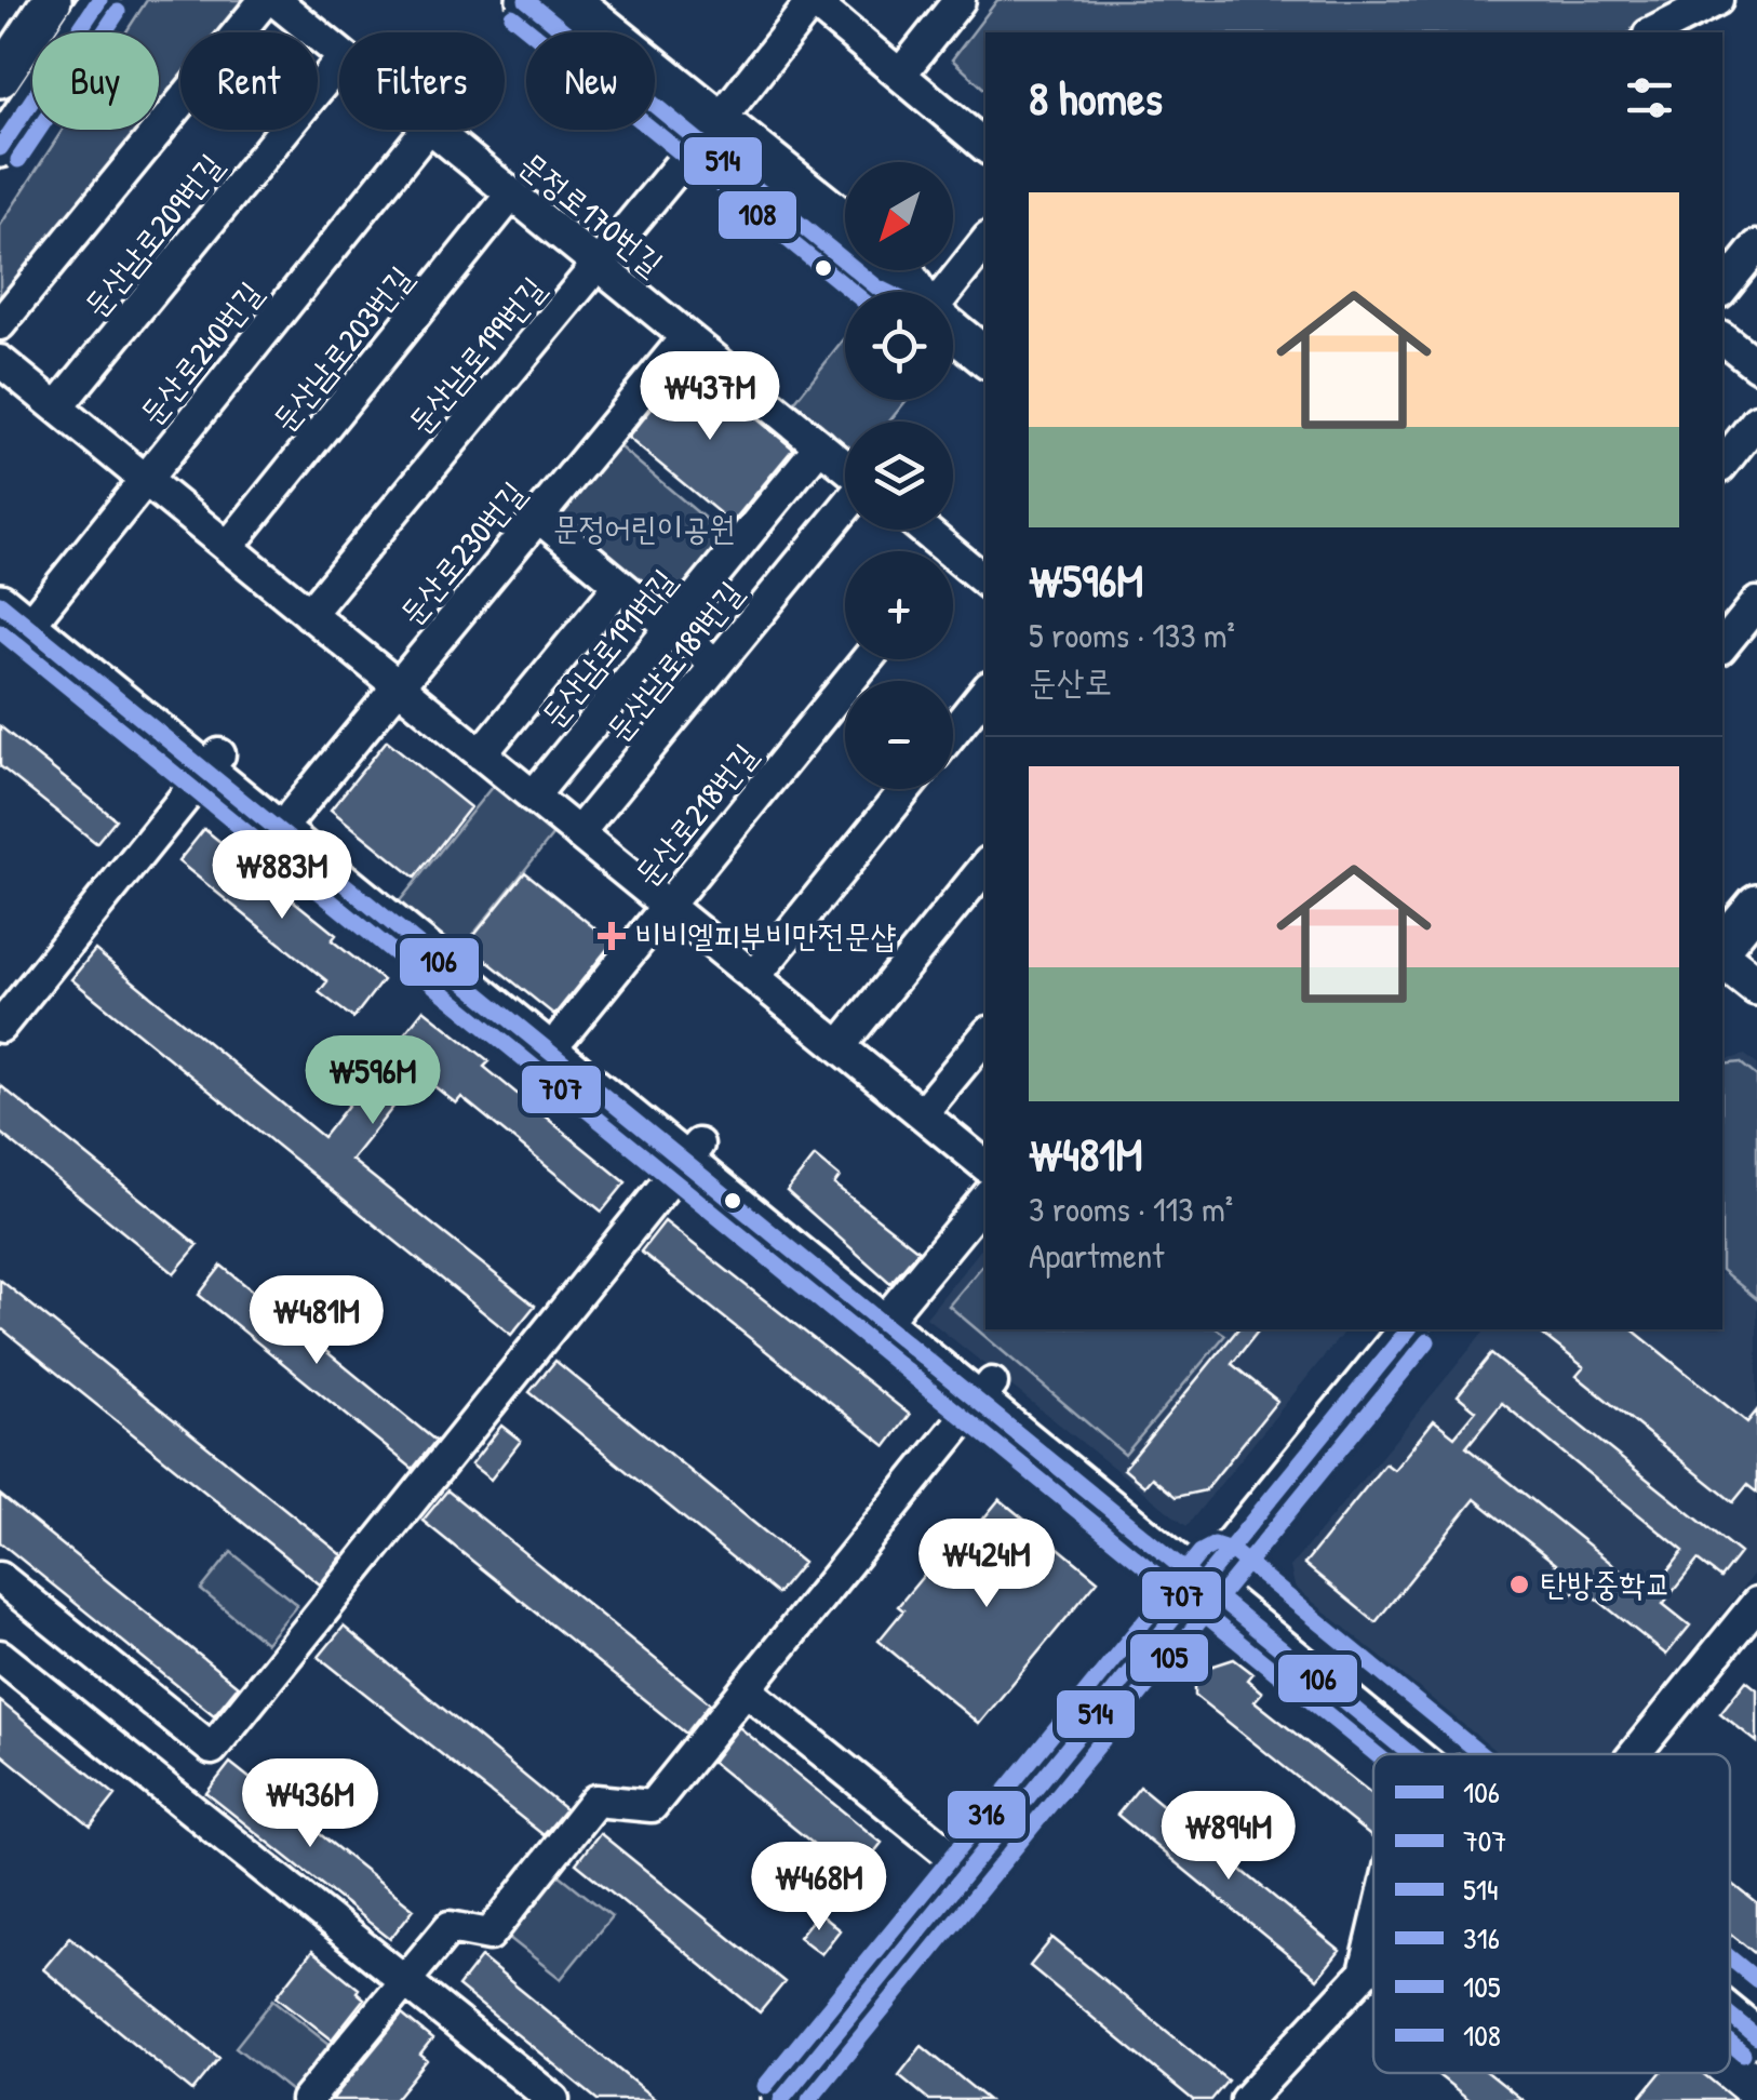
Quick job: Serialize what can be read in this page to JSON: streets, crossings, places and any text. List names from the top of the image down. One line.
{"streets":{"street":["문정로170번길","둔산남로209번길","둔산남로203번길","둔산로240번길","둔산남로199번길","둔산로230번길","둔산남로191번길","둔산남로189번길","둔산로218번길"]},"crossings":[["문정로170번길","둔산남로203번길"],["문정로170번길","둔산남로199번길"],["문정로170번길","둔산로230번길"],["문정로170번길","둔산남로191번길"]],"parks":["문정어린이공원"],"places":{"health":["비비엘피부비만전문샵"],"other":["탄방중학교"]},"lines":["transit line 106","transit line 514","transit line 707","transit line 108","transit line 105","transit line 316"],"legend":["106","707","514","316","105","108"],"north":"bottom left","page":{"chip":["Buy","Rent","Filters","New"],"heading":"8 homes","map_buttons":["+","−"],"list":[{"name":"₩596M","note":"5 rooms · 133 m² · 둔산로"},{"name":"₩481M","note":"3 rooms · 113 m² · Apartment"}],"price":["₩437M","₩883M","₩596M","₩481M","₩424M","₩436M","₩894M","₩468M"]}}
